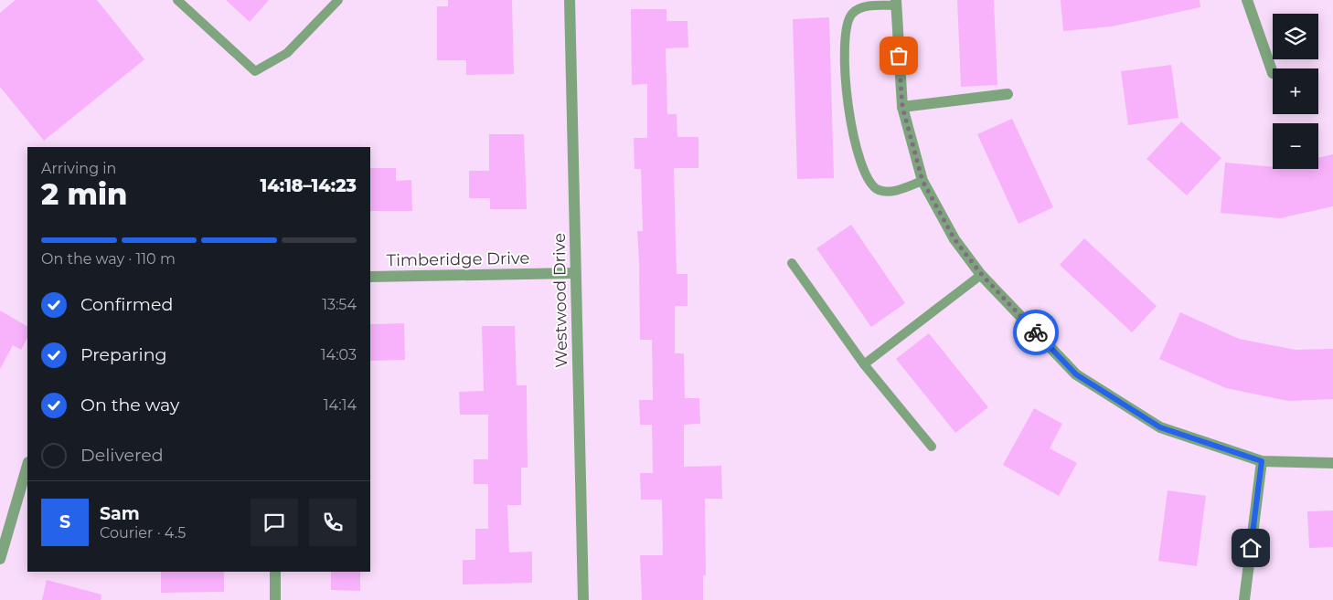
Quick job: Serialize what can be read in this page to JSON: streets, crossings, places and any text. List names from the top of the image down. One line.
{"streets":{"street":["Timberidge Drive","Westwood Drive"]},"crossings":[["Timberidge Drive","Westwood Drive"]],"page":{"map_buttons":["+","−"],"heading":["2 min","Arriving in","14:18–14:23"],"panel":["Sam","Courier · 4.5"],"bar":"On the way · 110 m","list":[["Confirmed","13:54"],["Preparing","14:03"],["On the way","14:14"],"Delivered"],"round":"S"}}
